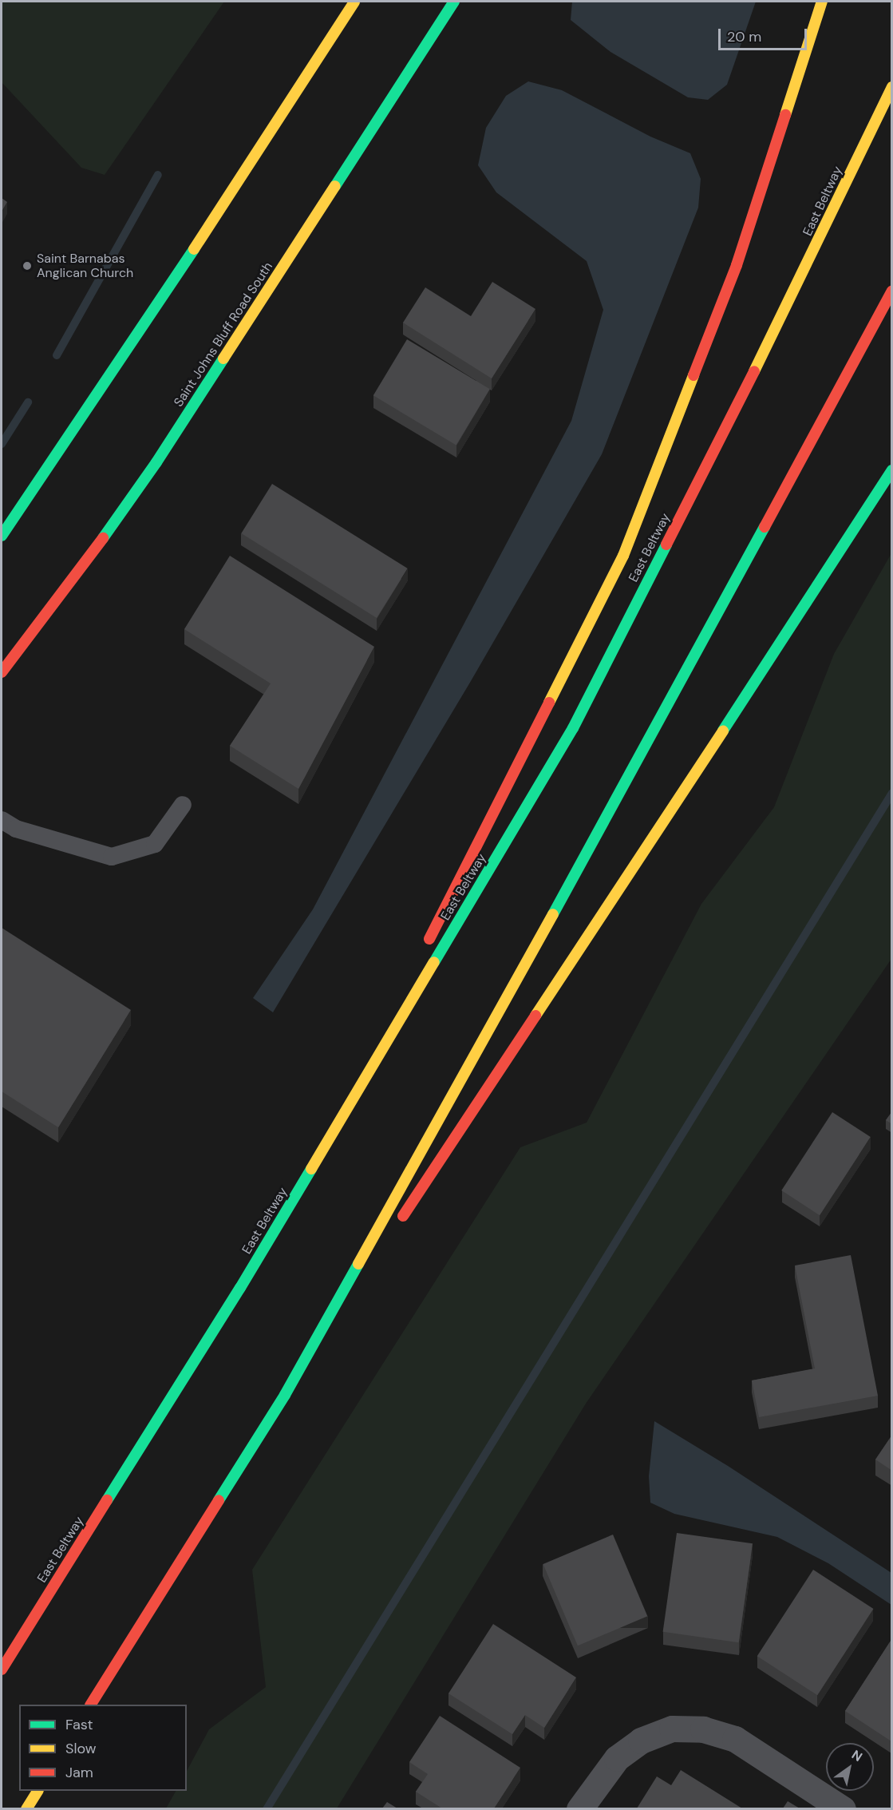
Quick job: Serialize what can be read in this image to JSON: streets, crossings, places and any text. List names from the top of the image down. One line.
{"streets":{"main road":["East Beltway","Saint Johns Bluff Road South"]},"places":["Saint Barnabas Anglican Church"],"legend":["Fast","Slow","Jam"],"scale_bar":"20 m","north":"top right"}
